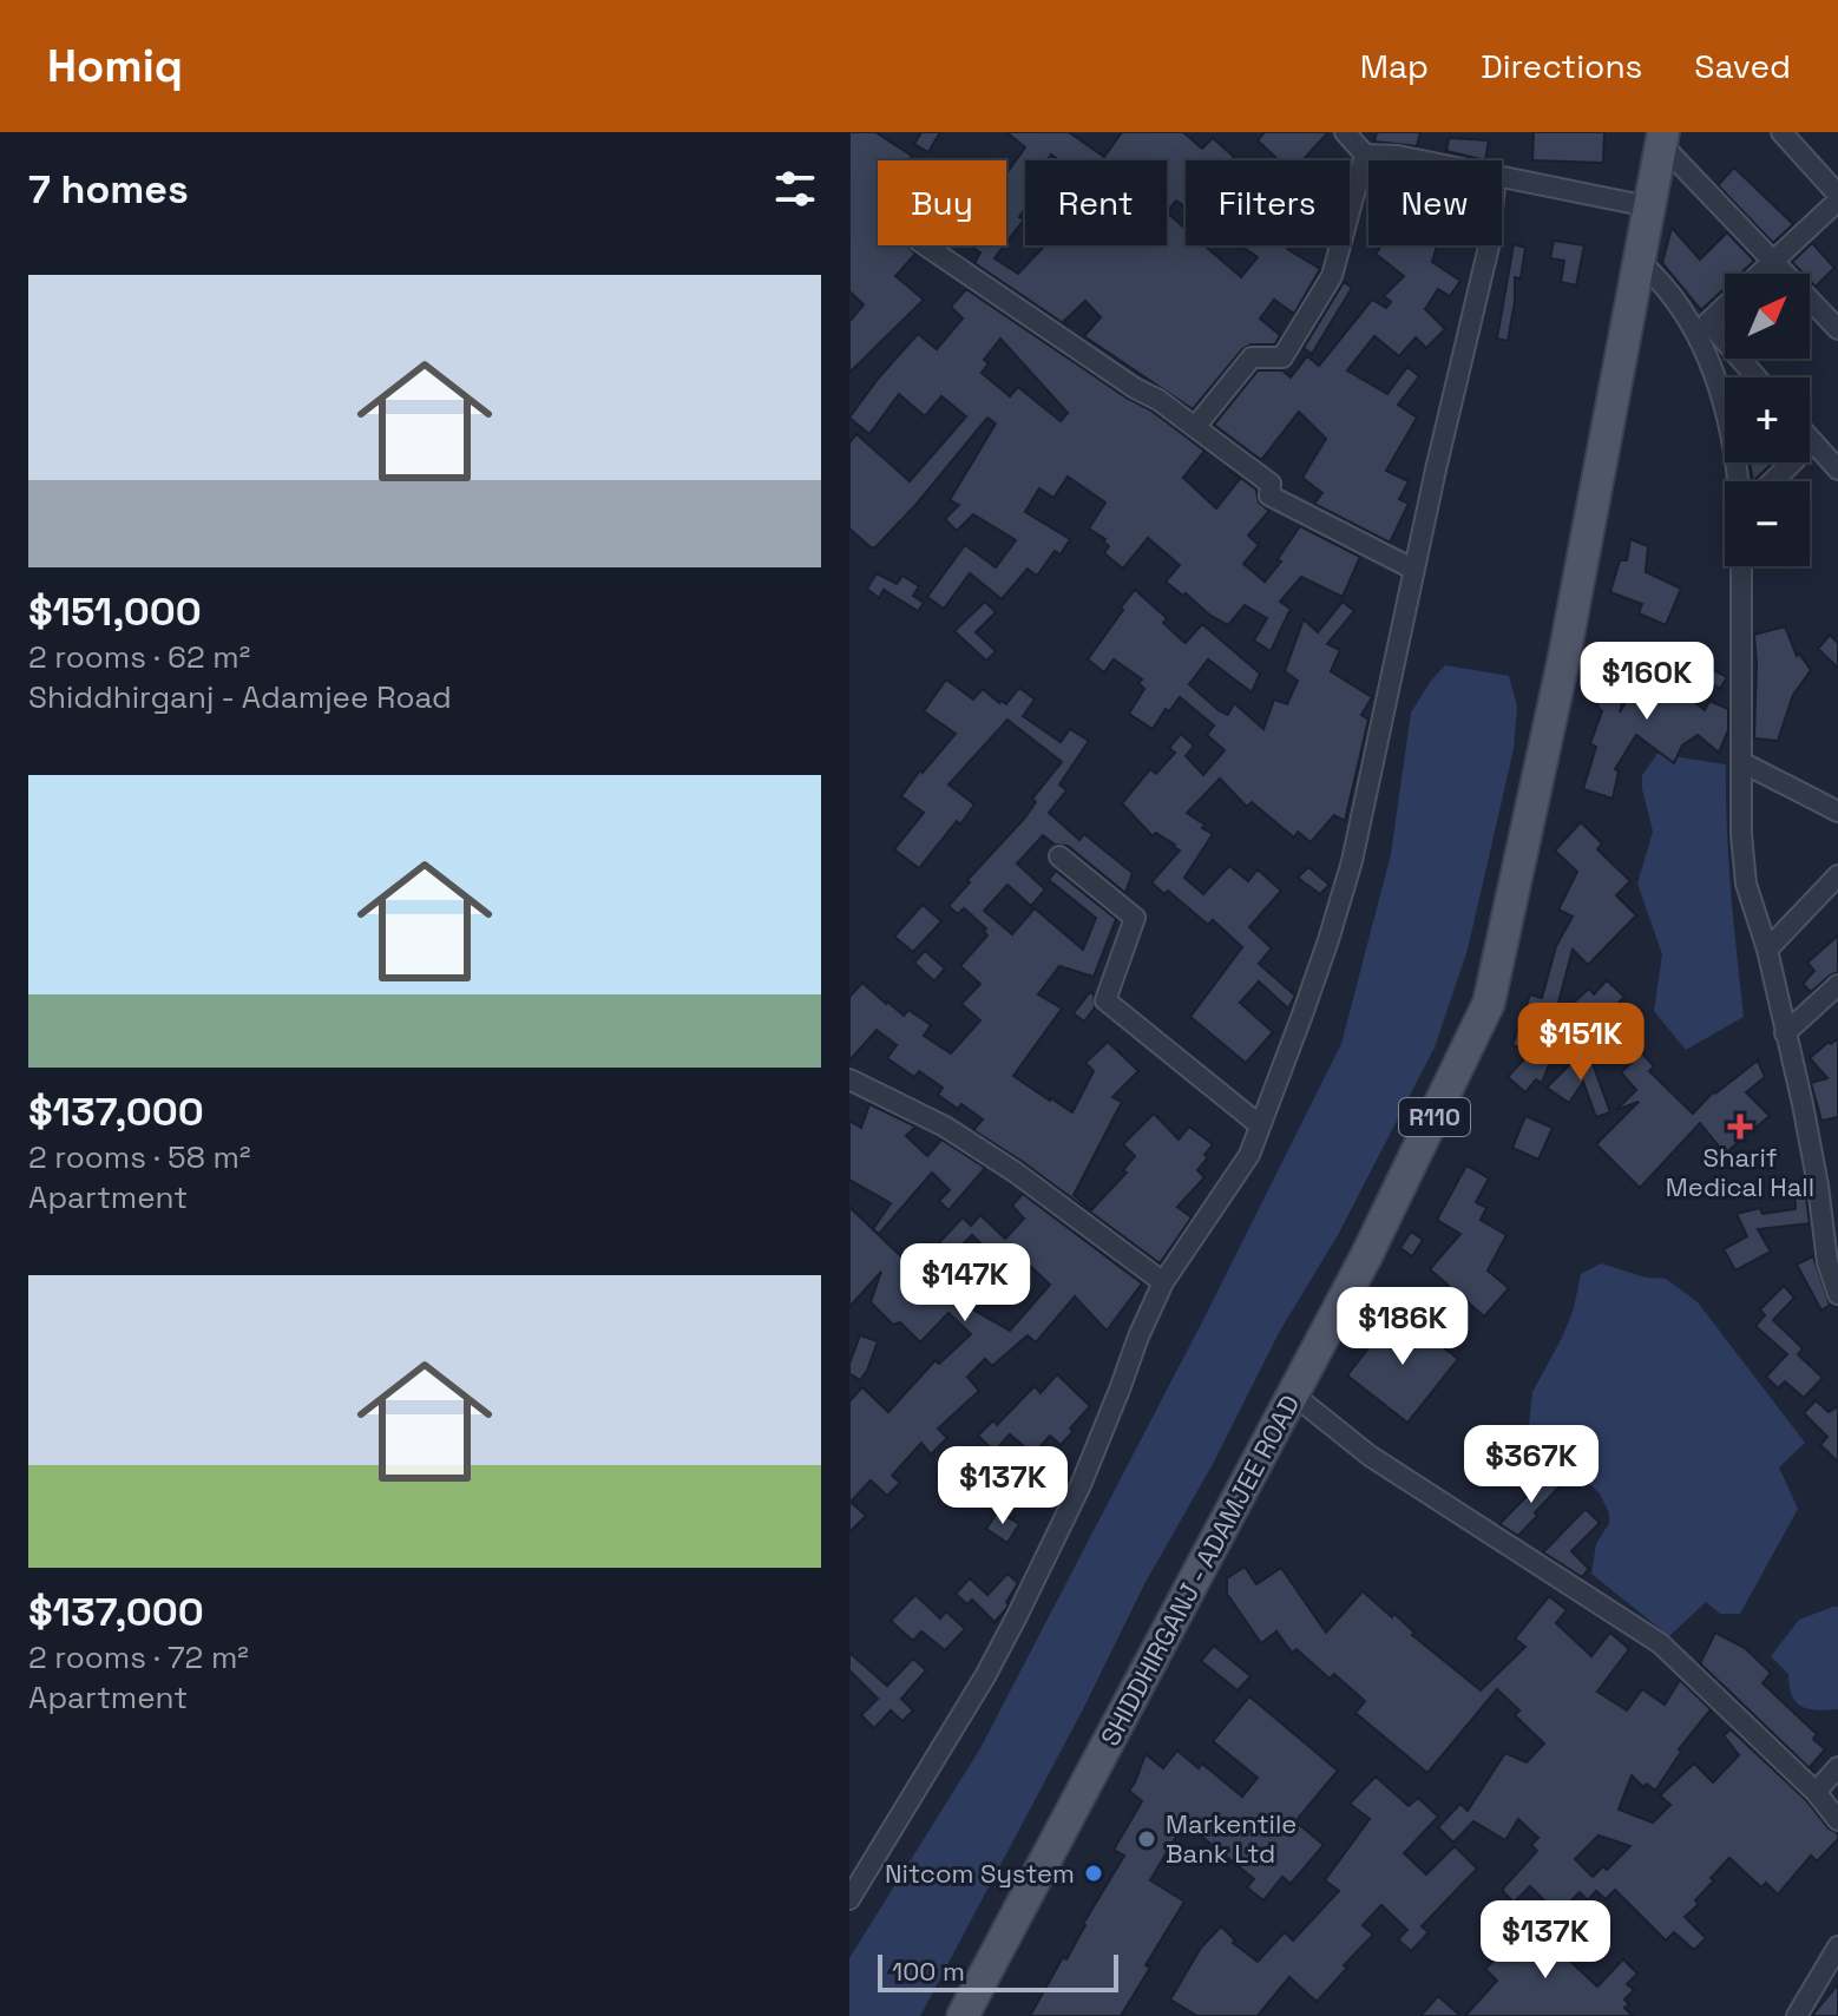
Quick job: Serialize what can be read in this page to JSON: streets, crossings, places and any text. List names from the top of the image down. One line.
{"streets":{"main road":["R110","SHIDDHIRGANJ - ADAMJEE ROAD"]},"places":{"health":["Sharif Medical Hall"],"other":["Markentile Bank Ltd","Nitcom System"]},"scale_bar":"100 m","north":"top right","page":{"header":"Homiq","nav":["Map","Directions","Saved"],"heading":"7 homes","chip":["Buy","Rent","Filters","New"],"list":[{"name":"$151,000","note":"2 rooms · 62 m² · Shiddhirganj - Adamjee Road"},{"name":"$137,000","note":"2 rooms · 58 m² · Apartment"},{"name":"$137,000","note":"2 rooms · 72 m² · Apartment"}],"map_buttons":["+","−"],"price":["$160K","$151K","$147K","$186K","$367K","$137K","$137K"],"scale":"100 m"}}
